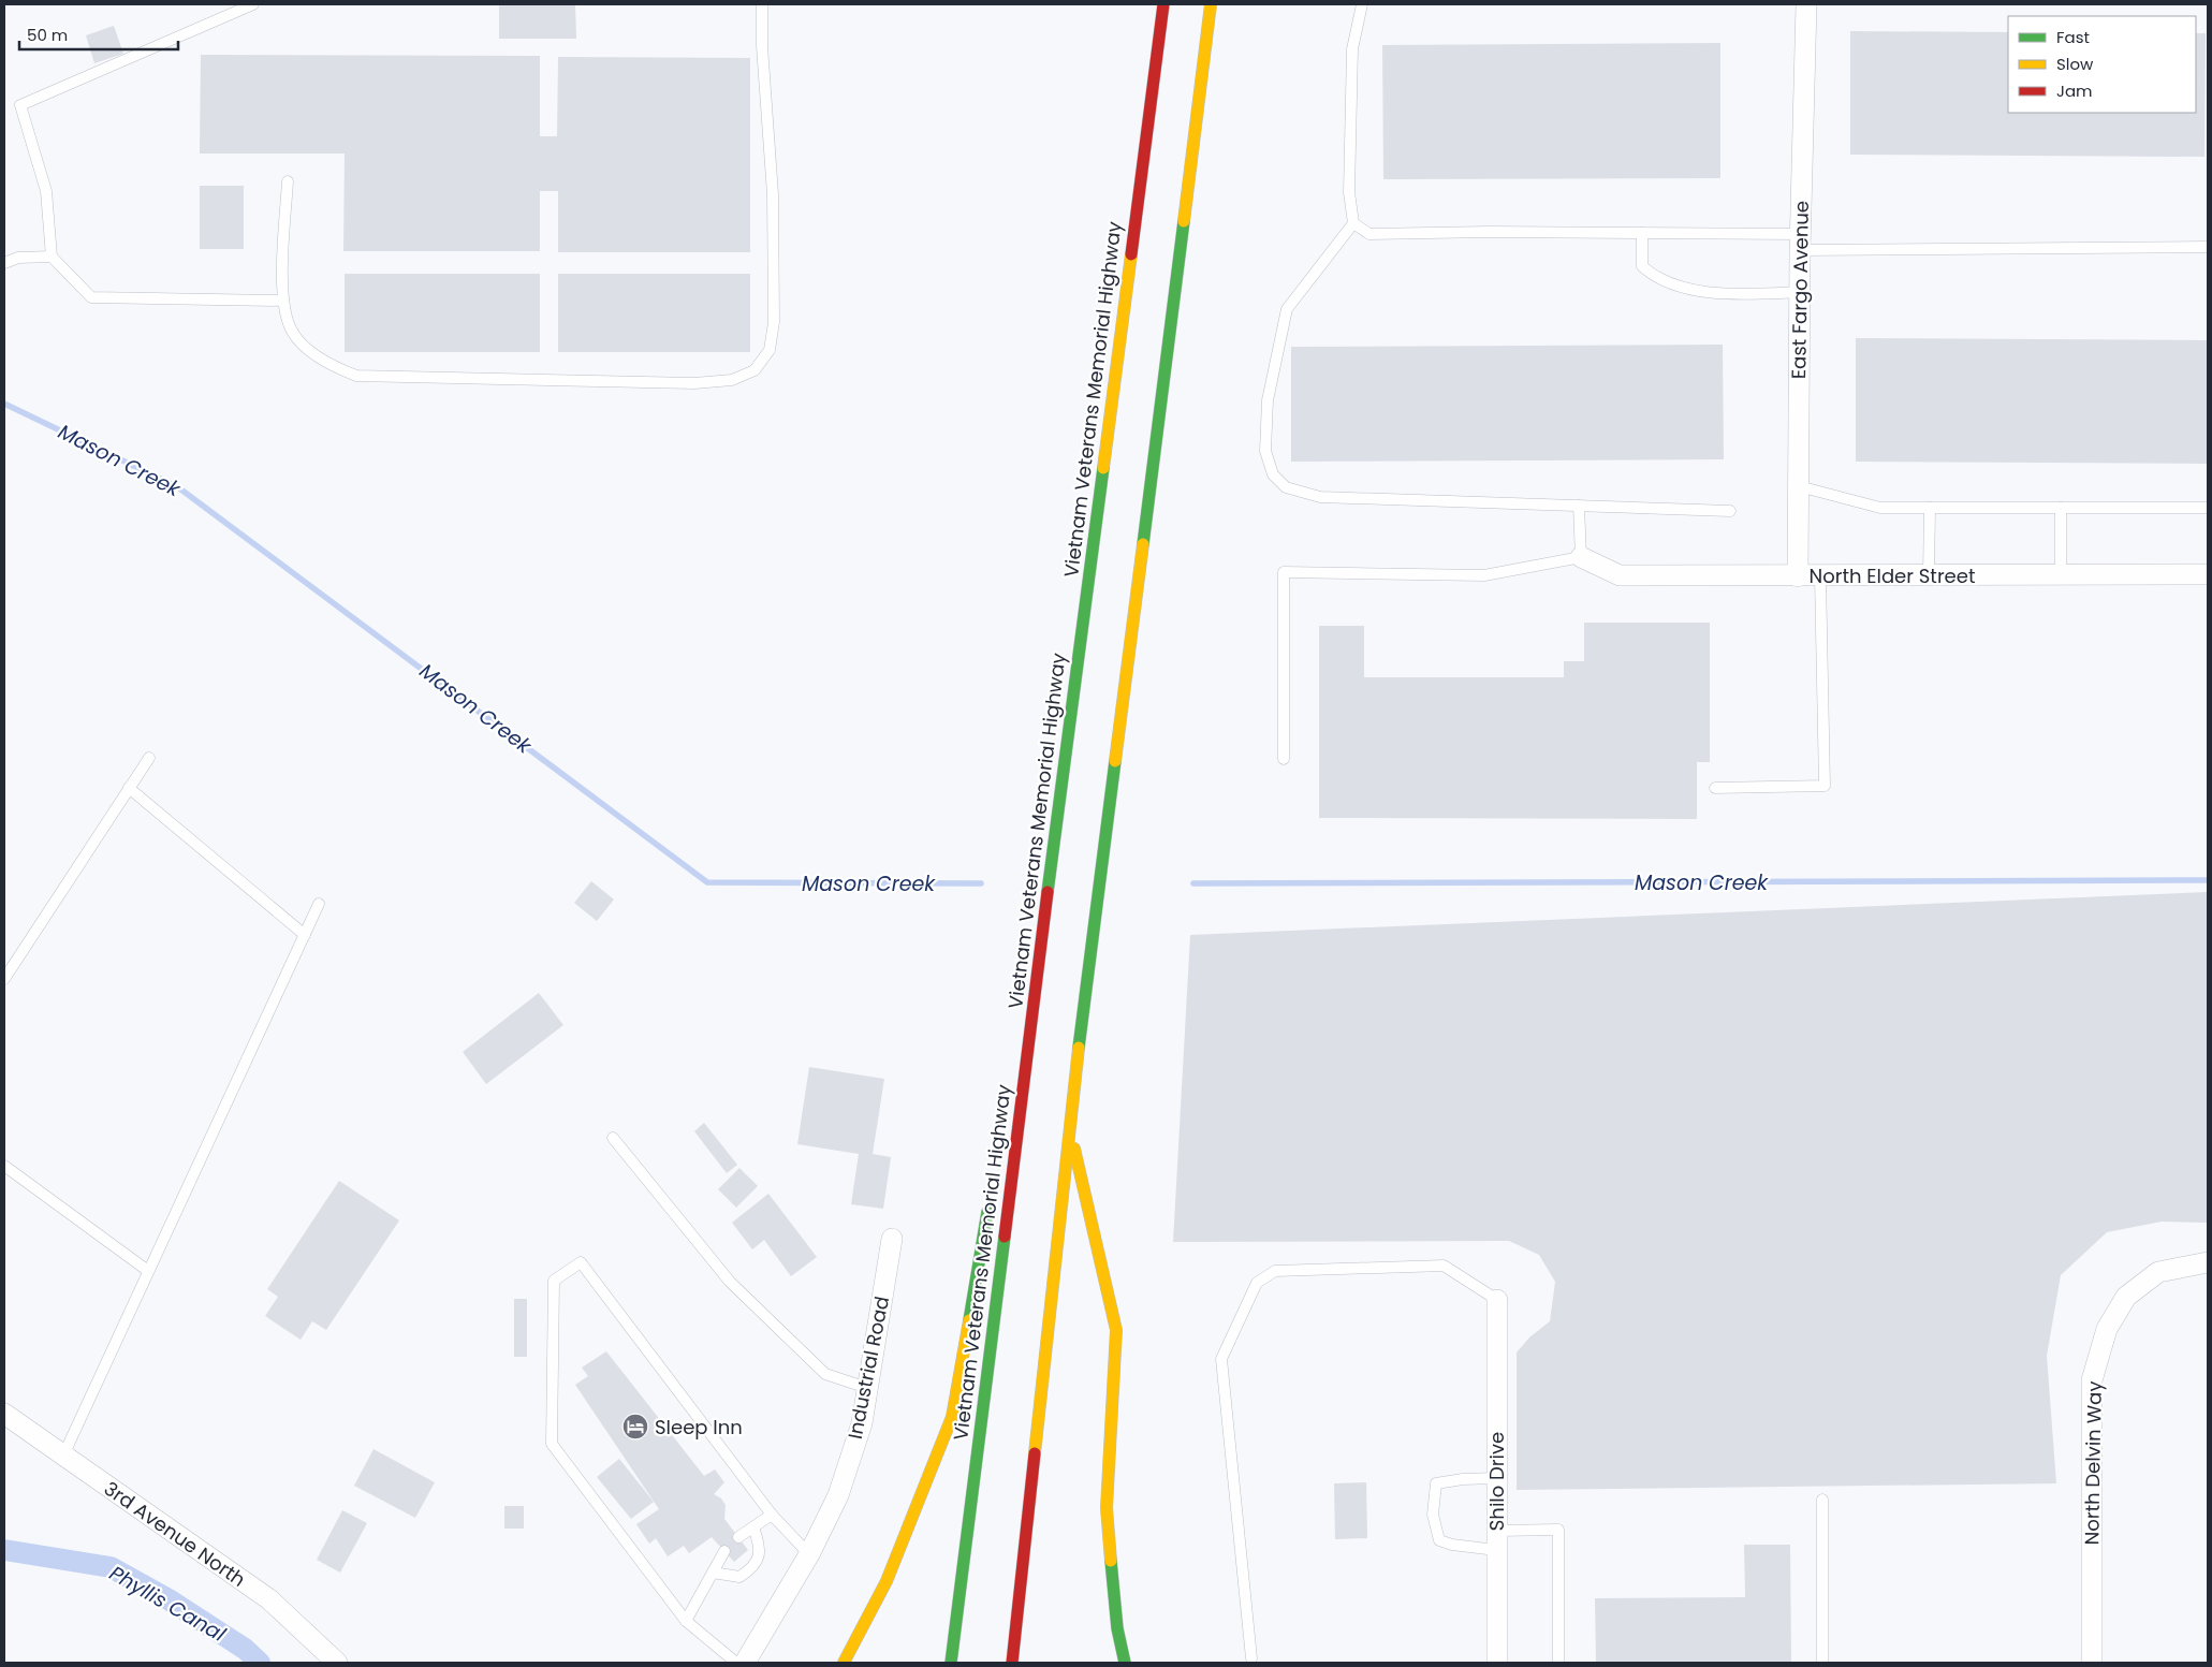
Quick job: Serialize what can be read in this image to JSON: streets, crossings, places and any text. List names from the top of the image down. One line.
{"streets":{"highway":["Vietnam Veterans Memorial Highway"],"street":["East Fargo Avenue","North Elder Street","Industrial Road","North Delvin Way","Shilo Drive","3rd Avenue North"]},"crossings":[["East Fargo Avenue","North Elder Street"]],"water":["Mason Creek","Phyllis Canal"],"places":{"hotel":["Sleep Inn"]},"legend":["Fast","Slow","Jam"],"scale_bar":"50 m"}
